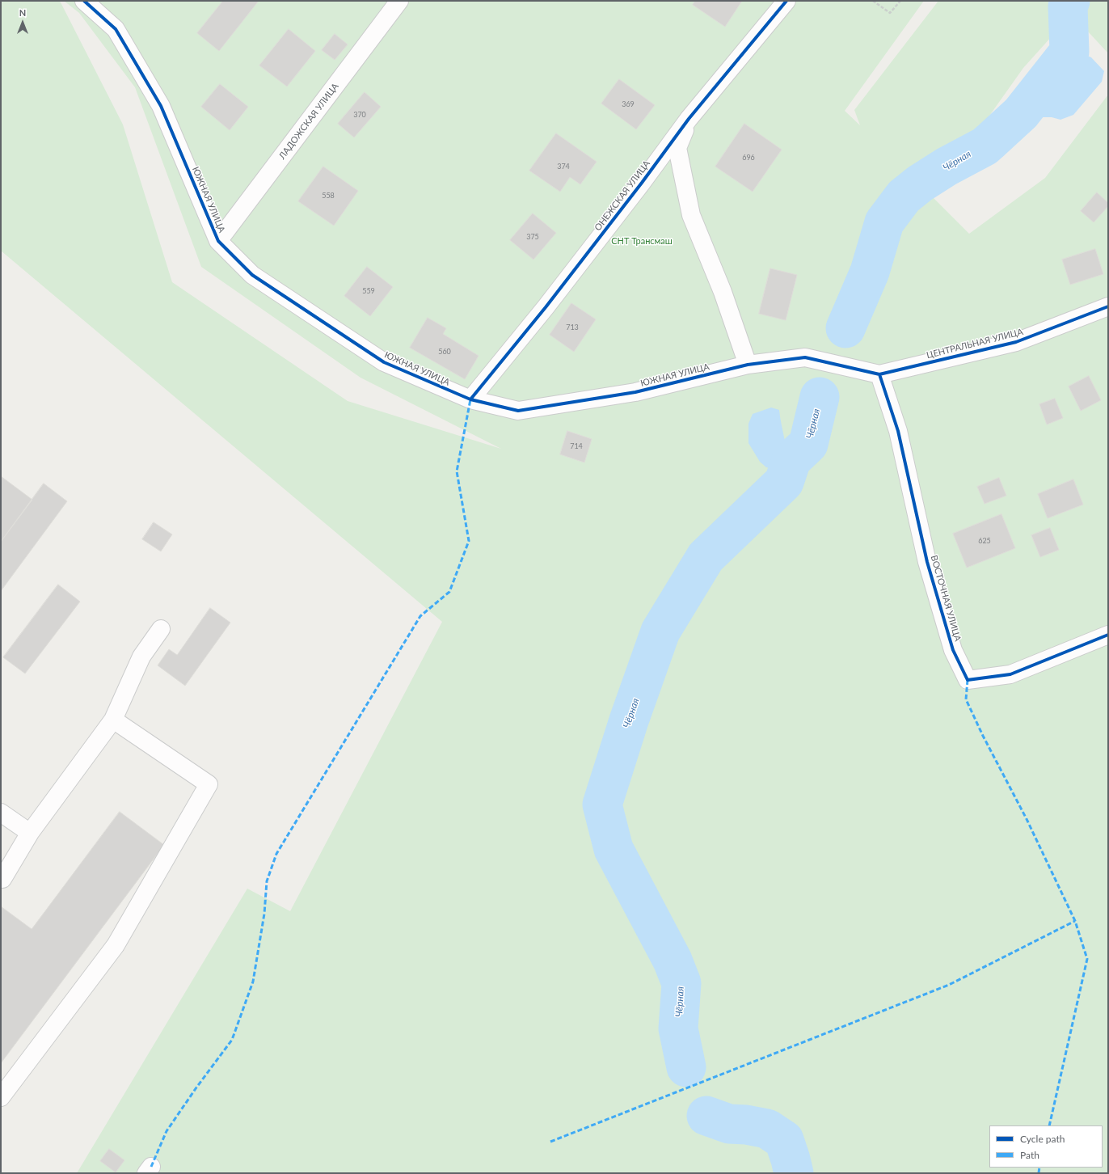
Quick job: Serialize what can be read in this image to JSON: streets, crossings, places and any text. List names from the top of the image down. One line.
{"streets":{"street":["ЛАДОЖСКАЯ УЛИЦА","ОНЕЖСКАЯ УЛИЦА","ЮЖНАЯ УЛИЦА","ЦЕНТРАЛЬНАЯ УЛИЦА","ВОСТОЧНАЯ УЛИЦА"]},"crossings":[["ЛАДОЖСКАЯ УЛИЦА","ЮЖНАЯ УЛИЦА"],["ОНЕЖСКАЯ УЛИЦА","ЮЖНАЯ УЛИЦА"],["ЮЖНАЯ УЛИЦА","ЦЕНТРАЛЬНАЯ УЛИЦА"],["ЮЖНАЯ УЛИЦА","ВОСТОЧНАЯ УЛИЦА"],["ЦЕНТРАЛЬНАЯ УЛИЦА","ВОСТОЧНАЯ УЛИЦА"]],"water":["Чёрная"],"parks":["СНТ Трансмаш"],"house_numbers":["369","370","696","374","558","375","559","713","560","714","625"],"legend":["Cycle path","Path"],"north":"top"}
